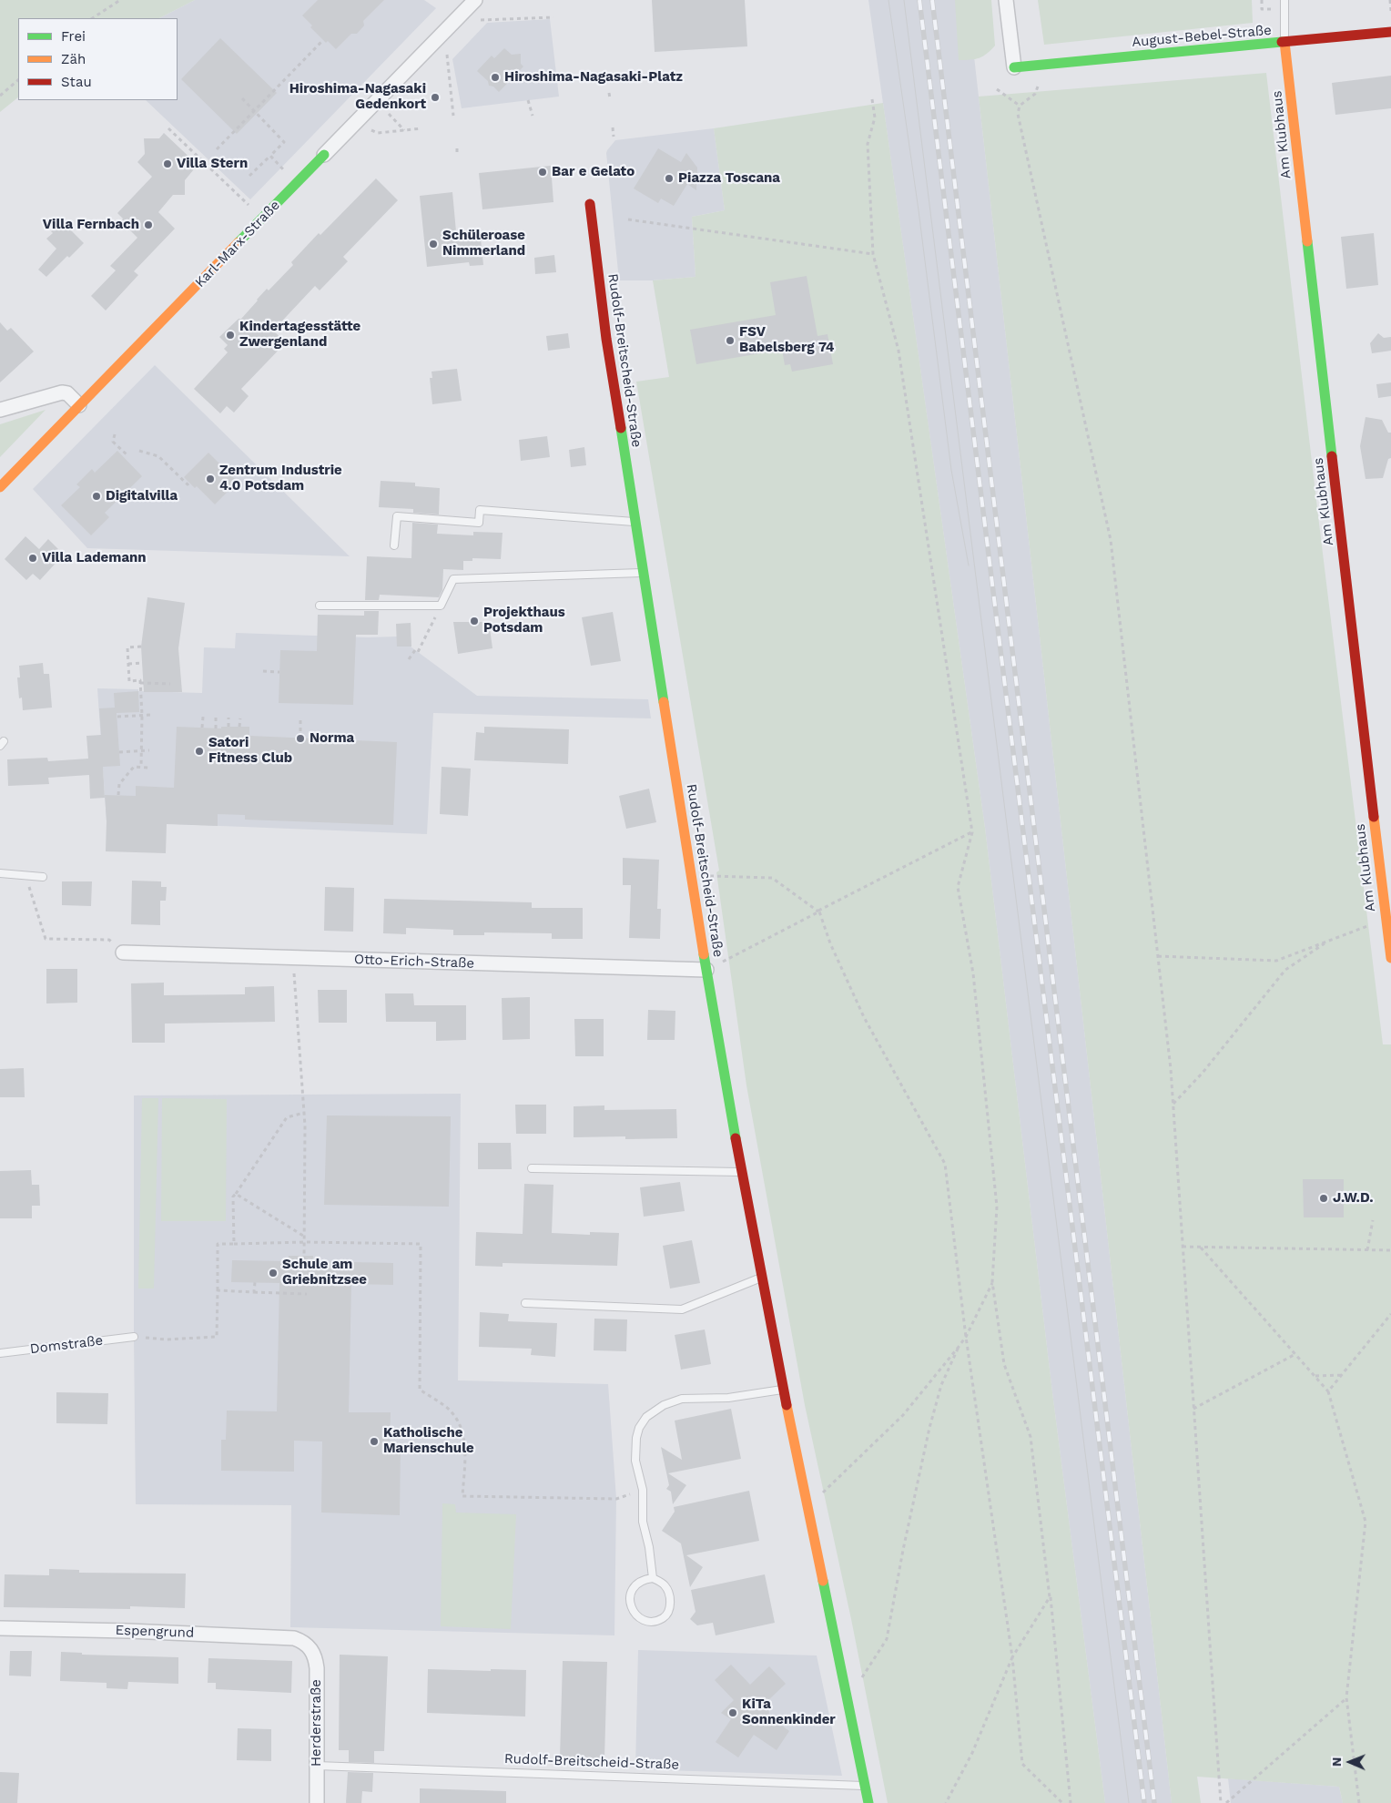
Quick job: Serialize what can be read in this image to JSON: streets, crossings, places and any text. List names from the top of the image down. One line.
{"streets":{"street":["August-Bebel-Straße","Am Klubhaus","Karl-Marx-Straße","Rudolf-Breitscheid-Straße","Otto-Erich-Straße","Espengrund","Herderstraße"],"lane":["Domstraße"]},"crossings":[["August-Bebel-Straße","Am Klubhaus"],["Rudolf-Breitscheid-Straße","Otto-Erich-Straße"],["Rudolf-Breitscheid-Straße","Herderstraße"],["Espengrund","Herderstraße"]],"places":["Hiroshima-Nagasaki-Platz","Hiroshima-Nagasaki Gedenkort","Villa Stern","Bar e Gelato","Piazza Toscana","Villa Fernbach","Schüleroase Nimmerland","Kindertagesstätte Zwergenland","FSV Babelsberg 74","Zentrum Industrie 4.0 Potsdam","Digitalvilla","Villa Lademann","Projekthaus Potsdam","Norma","Satori Fitness Club","J.W.D.","Schule am Griebnitzsee","Katholische Marienschule","KiTa Sonnenkinder"],"legend":["Frei","Zäh","Stau"],"north":"left"}
